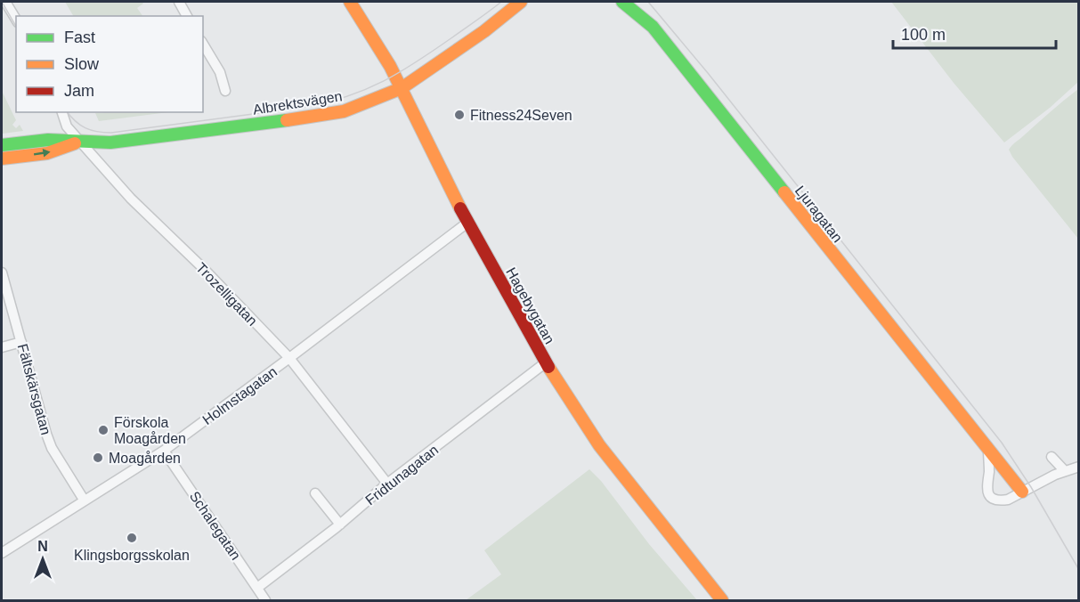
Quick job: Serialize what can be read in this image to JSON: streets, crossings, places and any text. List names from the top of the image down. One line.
{"streets":{"street":["Albrektsvägen","Ljuragatan","Trozelligatan","Hagebygatan","Fältskärsgatan","Holmstagatan","Fridtunagatan","Schalegatan"]},"crossings":[["Albrektsvägen","Trozelligatan"],["Albrektsvägen","Hagebygatan"],["Trozelligatan","Holmstagatan"],["Trozelligatan","Fridtunagatan"],["Hagebygatan","Holmstagatan"],["Hagebygatan","Fridtunagatan"],["Fältskärsgatan","Holmstagatan"],["Holmstagatan","Schalegatan"],["Fridtunagatan","Schalegatan"]],"places":["Fitness24Seven","Förskola Moagården","Moagården","Klingsborgsskolan"],"legend":["Fast","Slow","Jam"],"scale_bar":"100 m","north":"top"}
